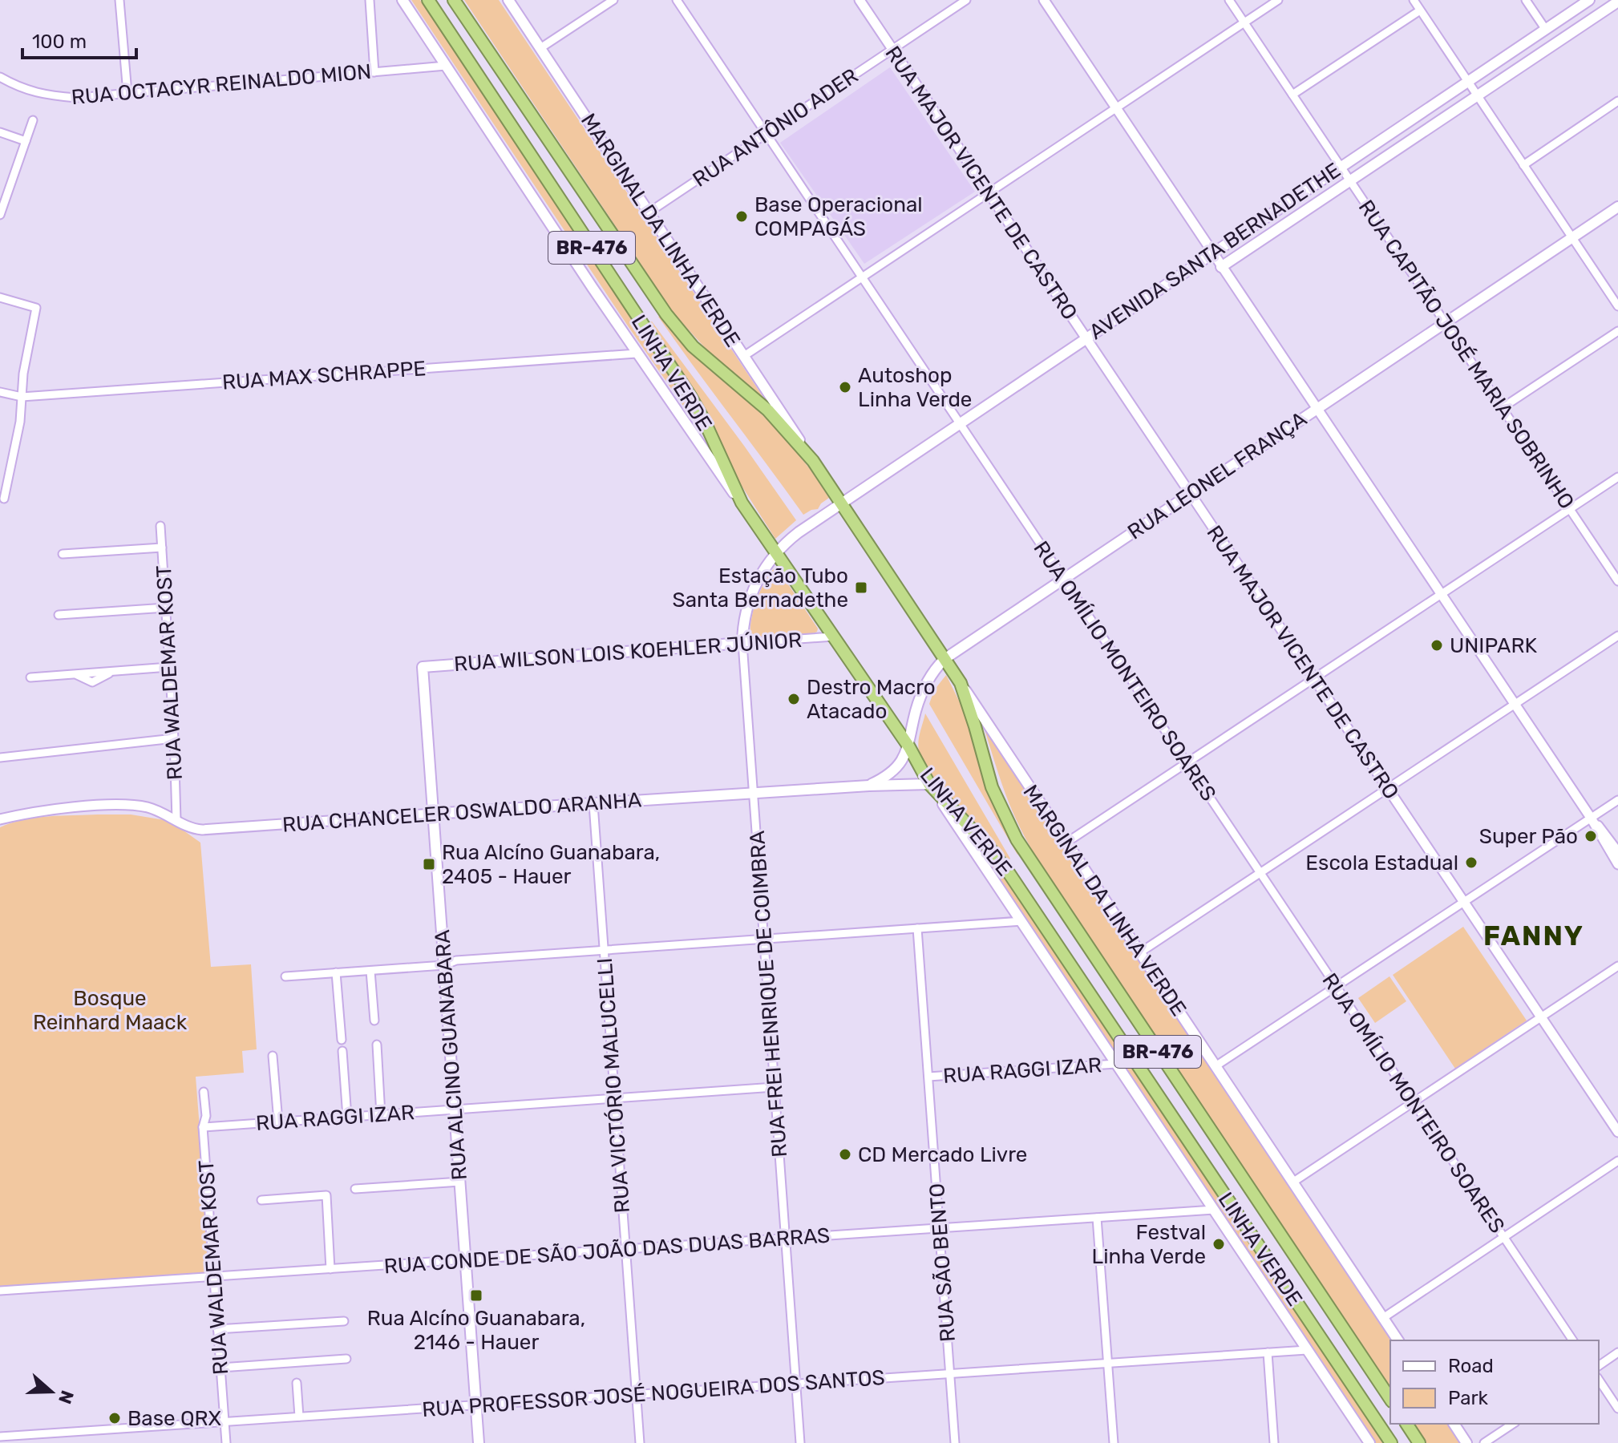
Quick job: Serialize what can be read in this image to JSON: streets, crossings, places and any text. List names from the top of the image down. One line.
{"streets":{"highway":["BR-476","LINHA VERDE"],"main road":["MARGINAL DA LINHA VERDE","AVENIDA SANTA BERNADETHE","RUA LEONEL FRANÇA","RUA WILSON LOIS KOEHLER JÚNIOR","RUA CHANCELER OSWALDO ARANHA","RUA FREI HENRIQUE DE COIMBRA","RUA ALCINO GUANABARA"],"street":["RUA OCTACYR REINALDO MION","RUA ANTÔNIO ADER","RUA MAJOR VICENTE DE CASTRO","RUA CAPITÃO JOSÉ MARIA SOBRINHO","RUA MAX SCHRAPPE","RUA OMÍLIO MONTEIRO SOARES","RUA WALDEMAR KOST","RUA RAGGI IZAR","RUA VICTÓRIO MALUCELLI","RUA CONDE DE SÃO JOÃO DAS DUAS BARRAS","RUA SÃO BENTO","RUA PROFESSOR JOSÉ NOGUEIRA DOS SANTOS"]},"crossings":[["RUA ANTÔNIO ADER","RUA MAJOR VICENTE DE CASTRO"],["RUA ANTÔNIO ADER","MARGINAL DA LINHA VERDE"],["RUA ANTÔNIO ADER","RUA OMÍLIO MONTEIRO SOARES"],["RUA MAJOR VICENTE DE CASTRO","AVENIDA SANTA BERNADETHE"],["RUA MAJOR VICENTE DE CASTRO","RUA LEONEL FRANÇA"],["MARGINAL DA LINHA VERDE","LINHA VERDE"],["AVENIDA SANTA BERNADETHE","RUA CAPITÃO JOSÉ MARIA SOBRINHO"],["AVENIDA SANTA BERNADETHE","LINHA VERDE"],["AVENIDA SANTA BERNADETHE","RUA OMÍLIO MONTEIRO SOARES"],["AVENIDA SANTA BERNADETHE","RUA FREI HENRIQUE DE COIMBRA"],["RUA CAPITÃO JOSÉ MARIA SOBRINHO","RUA LEONEL FRANÇA"],["LINHA VERDE","RUA LEONEL FRANÇA"],["LINHA VERDE","RUA WILSON LOIS KOEHLER JÚNIOR"],["LINHA VERDE","RUA CHANCELER OSWALDO ARANHA"],["LINHA VERDE","RUA FREI HENRIQUE DE COIMBRA"],["RUA LEONEL FRANÇA","RUA OMÍLIO MONTEIRO SOARES"],["RUA LEONEL FRANÇA","RUA CHANCELER OSWALDO ARANHA"],["RUA WILSON LOIS KOEHLER JÚNIOR","RUA FREI HENRIQUE DE COIMBRA"],["RUA WILSON LOIS KOEHLER JÚNIOR","RUA ALCINO GUANABARA"],["RUA WALDEMAR KOST","RUA CHANCELER OSWALDO ARANHA"],["RUA WALDEMAR KOST","RUA RAGGI IZAR"],["RUA WALDEMAR KOST","RUA CONDE DE SÃO JOÃO DAS DUAS BARRAS"],["RUA WALDEMAR KOST","RUA PROFESSOR JOSÉ NOGUEIRA DOS SANTOS"],["RUA CHANCELER OSWALDO ARANHA","RUA FREI HENRIQUE DE COIMBRA"],["RUA CHANCELER OSWALDO ARANHA","RUA ALCINO GUANABARA"],["RUA CHANCELER OSWALDO ARANHA","RUA VICTÓRIO MALUCELLI"],["RUA FREI HENRIQUE DE COIMBRA","RUA RAGGI IZAR"],["RUA FREI HENRIQUE DE COIMBRA","RUA CONDE DE SÃO JOÃO DAS DUAS BARRAS"],["RUA FREI HENRIQUE DE COIMBRA","RUA PROFESSOR JOSÉ NOGUEIRA DOS SANTOS"],["RUA ALCINO GUANABARA","RUA RAGGI IZAR"],["RUA ALCINO GUANABARA","RUA CONDE DE SÃO JOÃO DAS DUAS BARRAS"],["RUA ALCINO GUANABARA","RUA PROFESSOR JOSÉ NOGUEIRA DOS SANTOS"],["RUA RAGGI IZAR","RUA VICTÓRIO MALUCELLI"],["RUA RAGGI IZAR","RUA SÃO BENTO"],["RUA VICTÓRIO MALUCELLI","RUA CONDE DE SÃO JOÃO DAS DUAS BARRAS"],["RUA VICTÓRIO MALUCELLI","RUA PROFESSOR JOSÉ NOGUEIRA DOS SANTOS"],["RUA CONDE DE SÃO JOÃO DAS DUAS BARRAS","RUA SÃO BENTO"],["RUA SÃO BENTO","RUA PROFESSOR JOSÉ NOGUEIRA DOS SANTOS"]],"districts":["FANNY"],"parks":["Bosque Reinhard Maack"],"places":{"other":["Base Operacional COMPAGÁS","Autoshop Linha Verde","UNIPARK","Destro Macro Atacado","Super Pão","Escola Estadual","CD Mercado Livre","Festval Linha Verde","Base QRX"],"transit":["Estação Tubo Santa Bernadethe","Rua Alcíno Guanabara, 2405 - Hauer","Rua Alcíno Guanabara, 2146 - Hauer"]},"legend":["Road","Park"],"scale_bar":"100 m","north":"right"}
